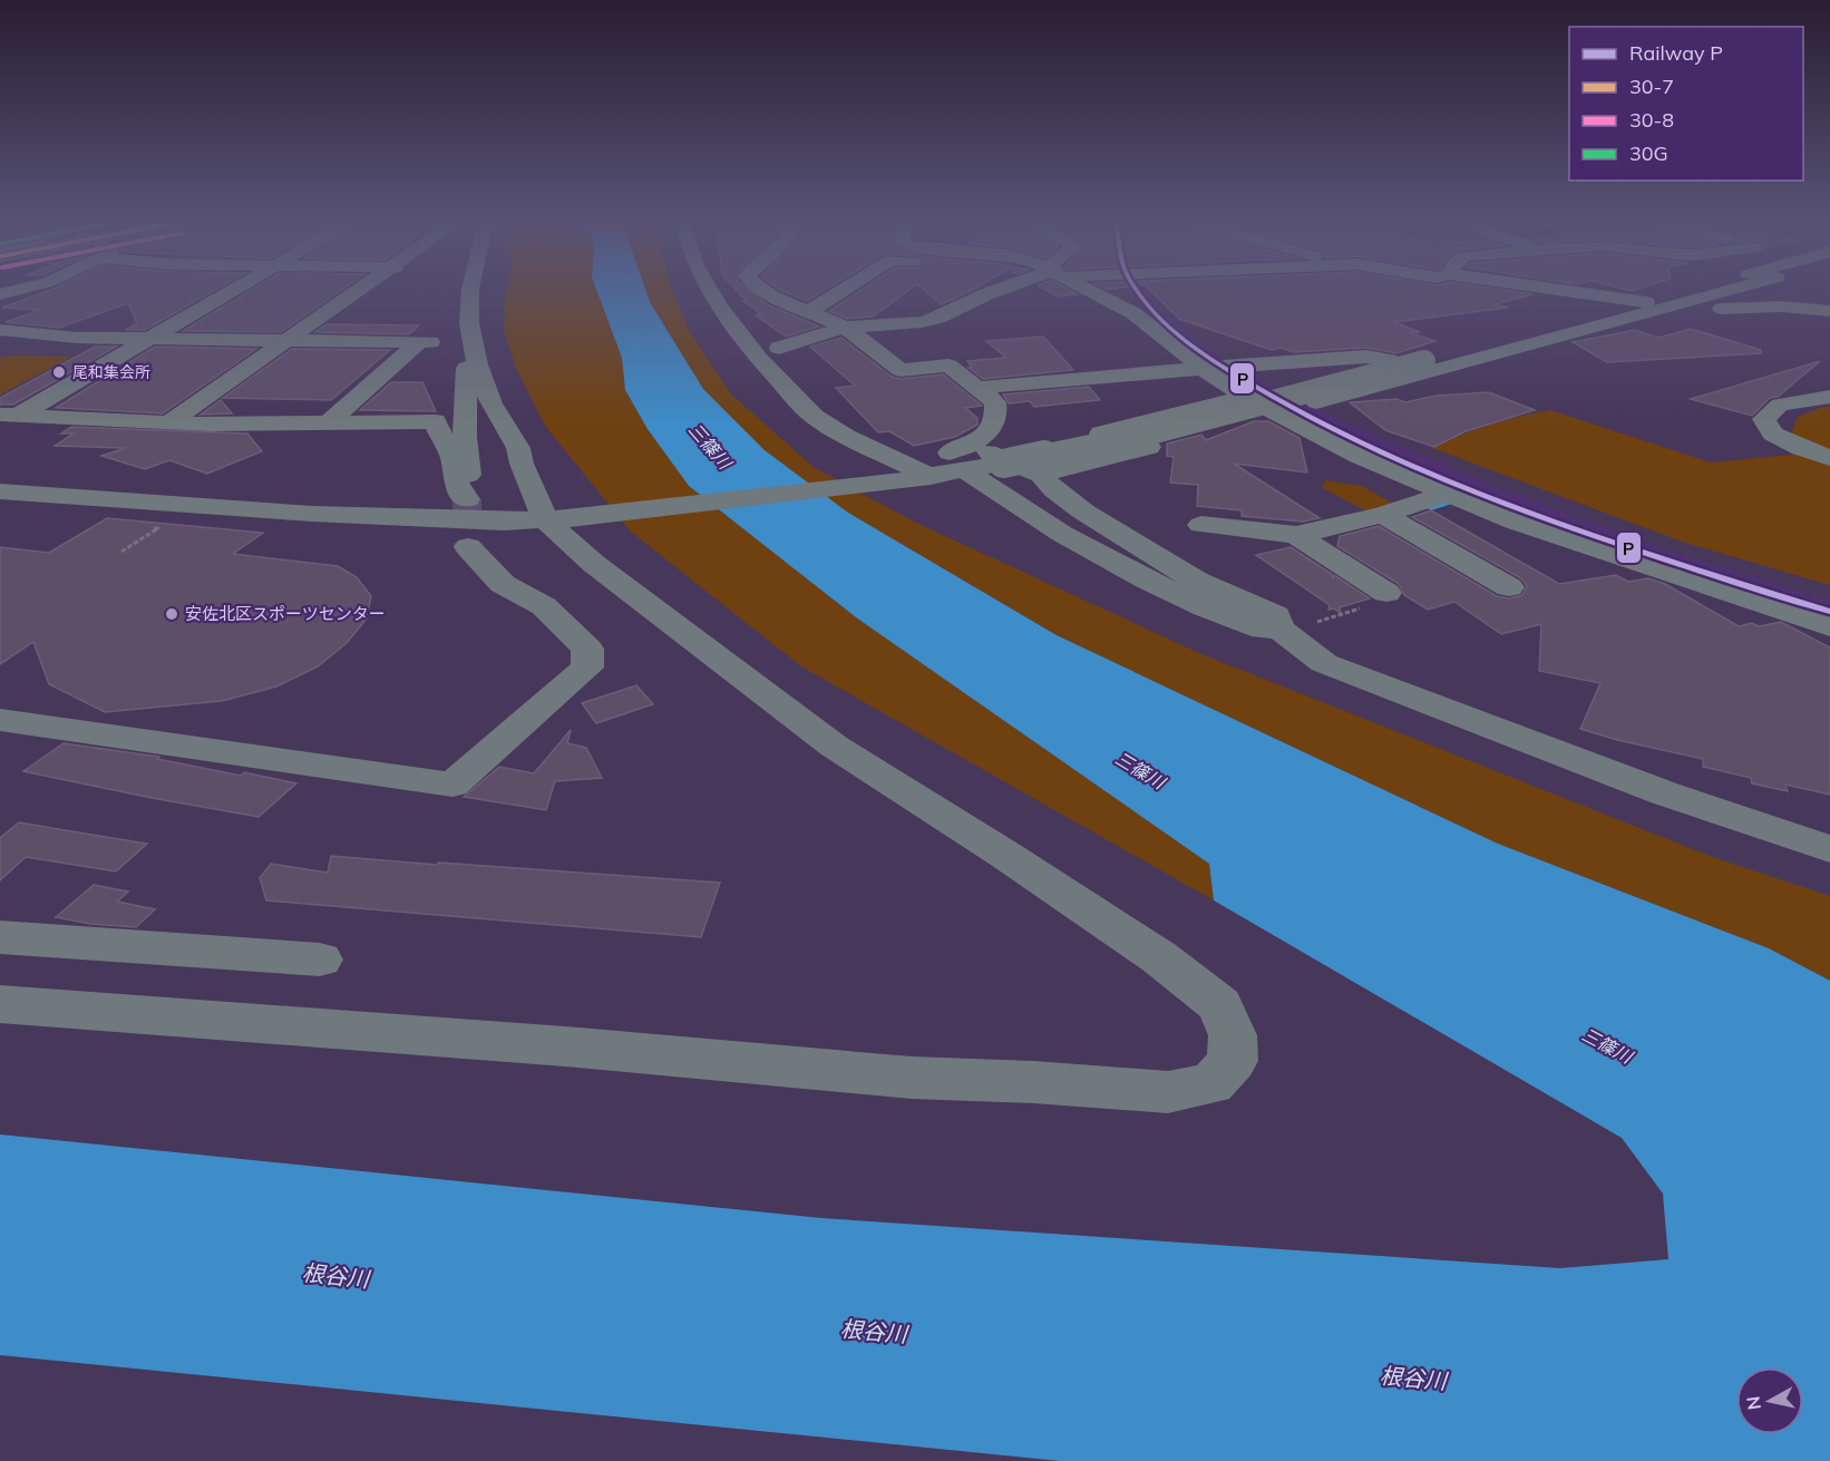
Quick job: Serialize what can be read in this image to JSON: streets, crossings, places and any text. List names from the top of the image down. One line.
{"water":["三篠川","根谷川"],"places":["尾和集会所","安佐北区スポーツセンター"],"lines":["rail line P"],"legend":["Railway P","30-7","30-8","30G"],"north":"left"}
